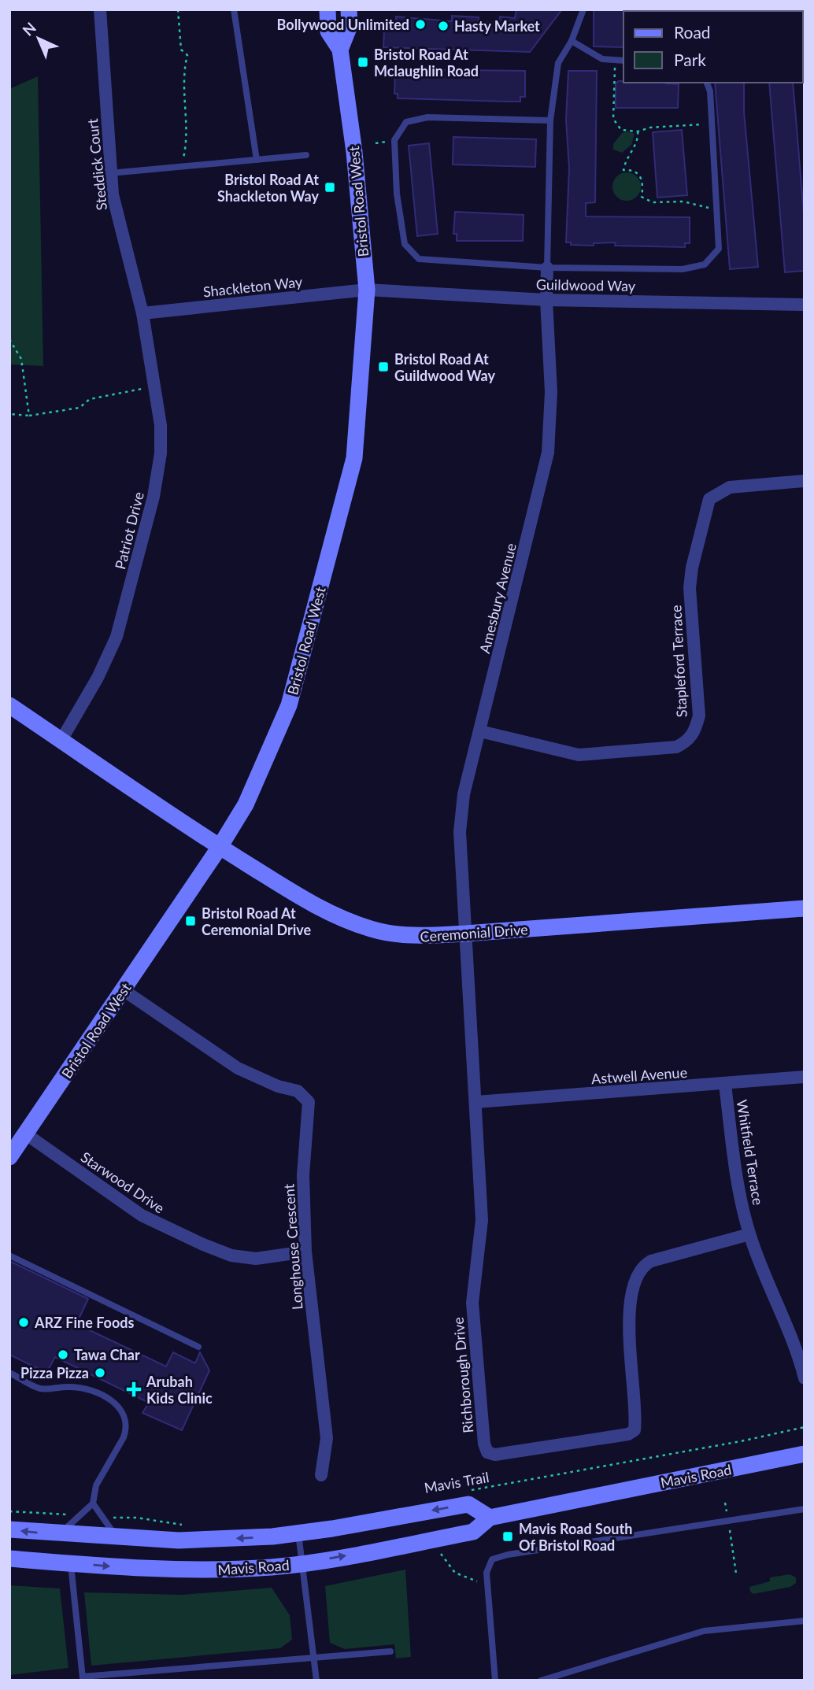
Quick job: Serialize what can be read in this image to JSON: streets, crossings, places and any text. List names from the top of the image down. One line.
{"streets":{"street":["Steddick Court","Bristol Road West","Guildwood Way","Shackleton Way","Patriot Drive","Amesbury Avenue","Stapleford Terrace","Ceremonial Drive","Astwell Avenue","Whitfield Terrace","Starwood Drive","Longhouse Crescent","Richborough Drive","Mavis Road"],"path":["Mavis Trail"]},"crossings":[["Steddick Court","Shackleton Way"],["Steddick Court","Patriot Drive"],["Bristol Road West","Guildwood Way"],["Bristol Road West","Shackleton Way"],["Bristol Road West","Ceremonial Drive"],["Bristol Road West","Starwood Drive"],["Bristol Road West","Longhouse Crescent"],["Guildwood Way","Shackleton Way"],["Guildwood Way","Amesbury Avenue"],["Shackleton Way","Patriot Drive"],["Patriot Drive","Ceremonial Drive"],["Amesbury Avenue","Stapleford Terrace"],["Amesbury Avenue","Ceremonial Drive"],["Amesbury Avenue","Richborough Drive"],["Ceremonial Drive","Richborough Drive"],["Astwell Avenue","Whitfield Terrace"],["Astwell Avenue","Richborough Drive"],["Whitfield Terrace","Richborough Drive"],["Starwood Drive","Longhouse Crescent"]],"places":{"other":["Bollywood Unlimited","Hasty Market","ARZ Fine Foods","Tawa Char","Pizza Pizza"],"transit":["Bristol Road At Mclaughlin Road","Bristol Road At Shackleton Way","Bristol Road At Guildwood Way","Bristol Road At Ceremonial Drive","Mavis Road South Of Bristol Road"],"health":["Arubah Kids Clinic"]},"legend":["Road","Park"],"north":"top left"}
